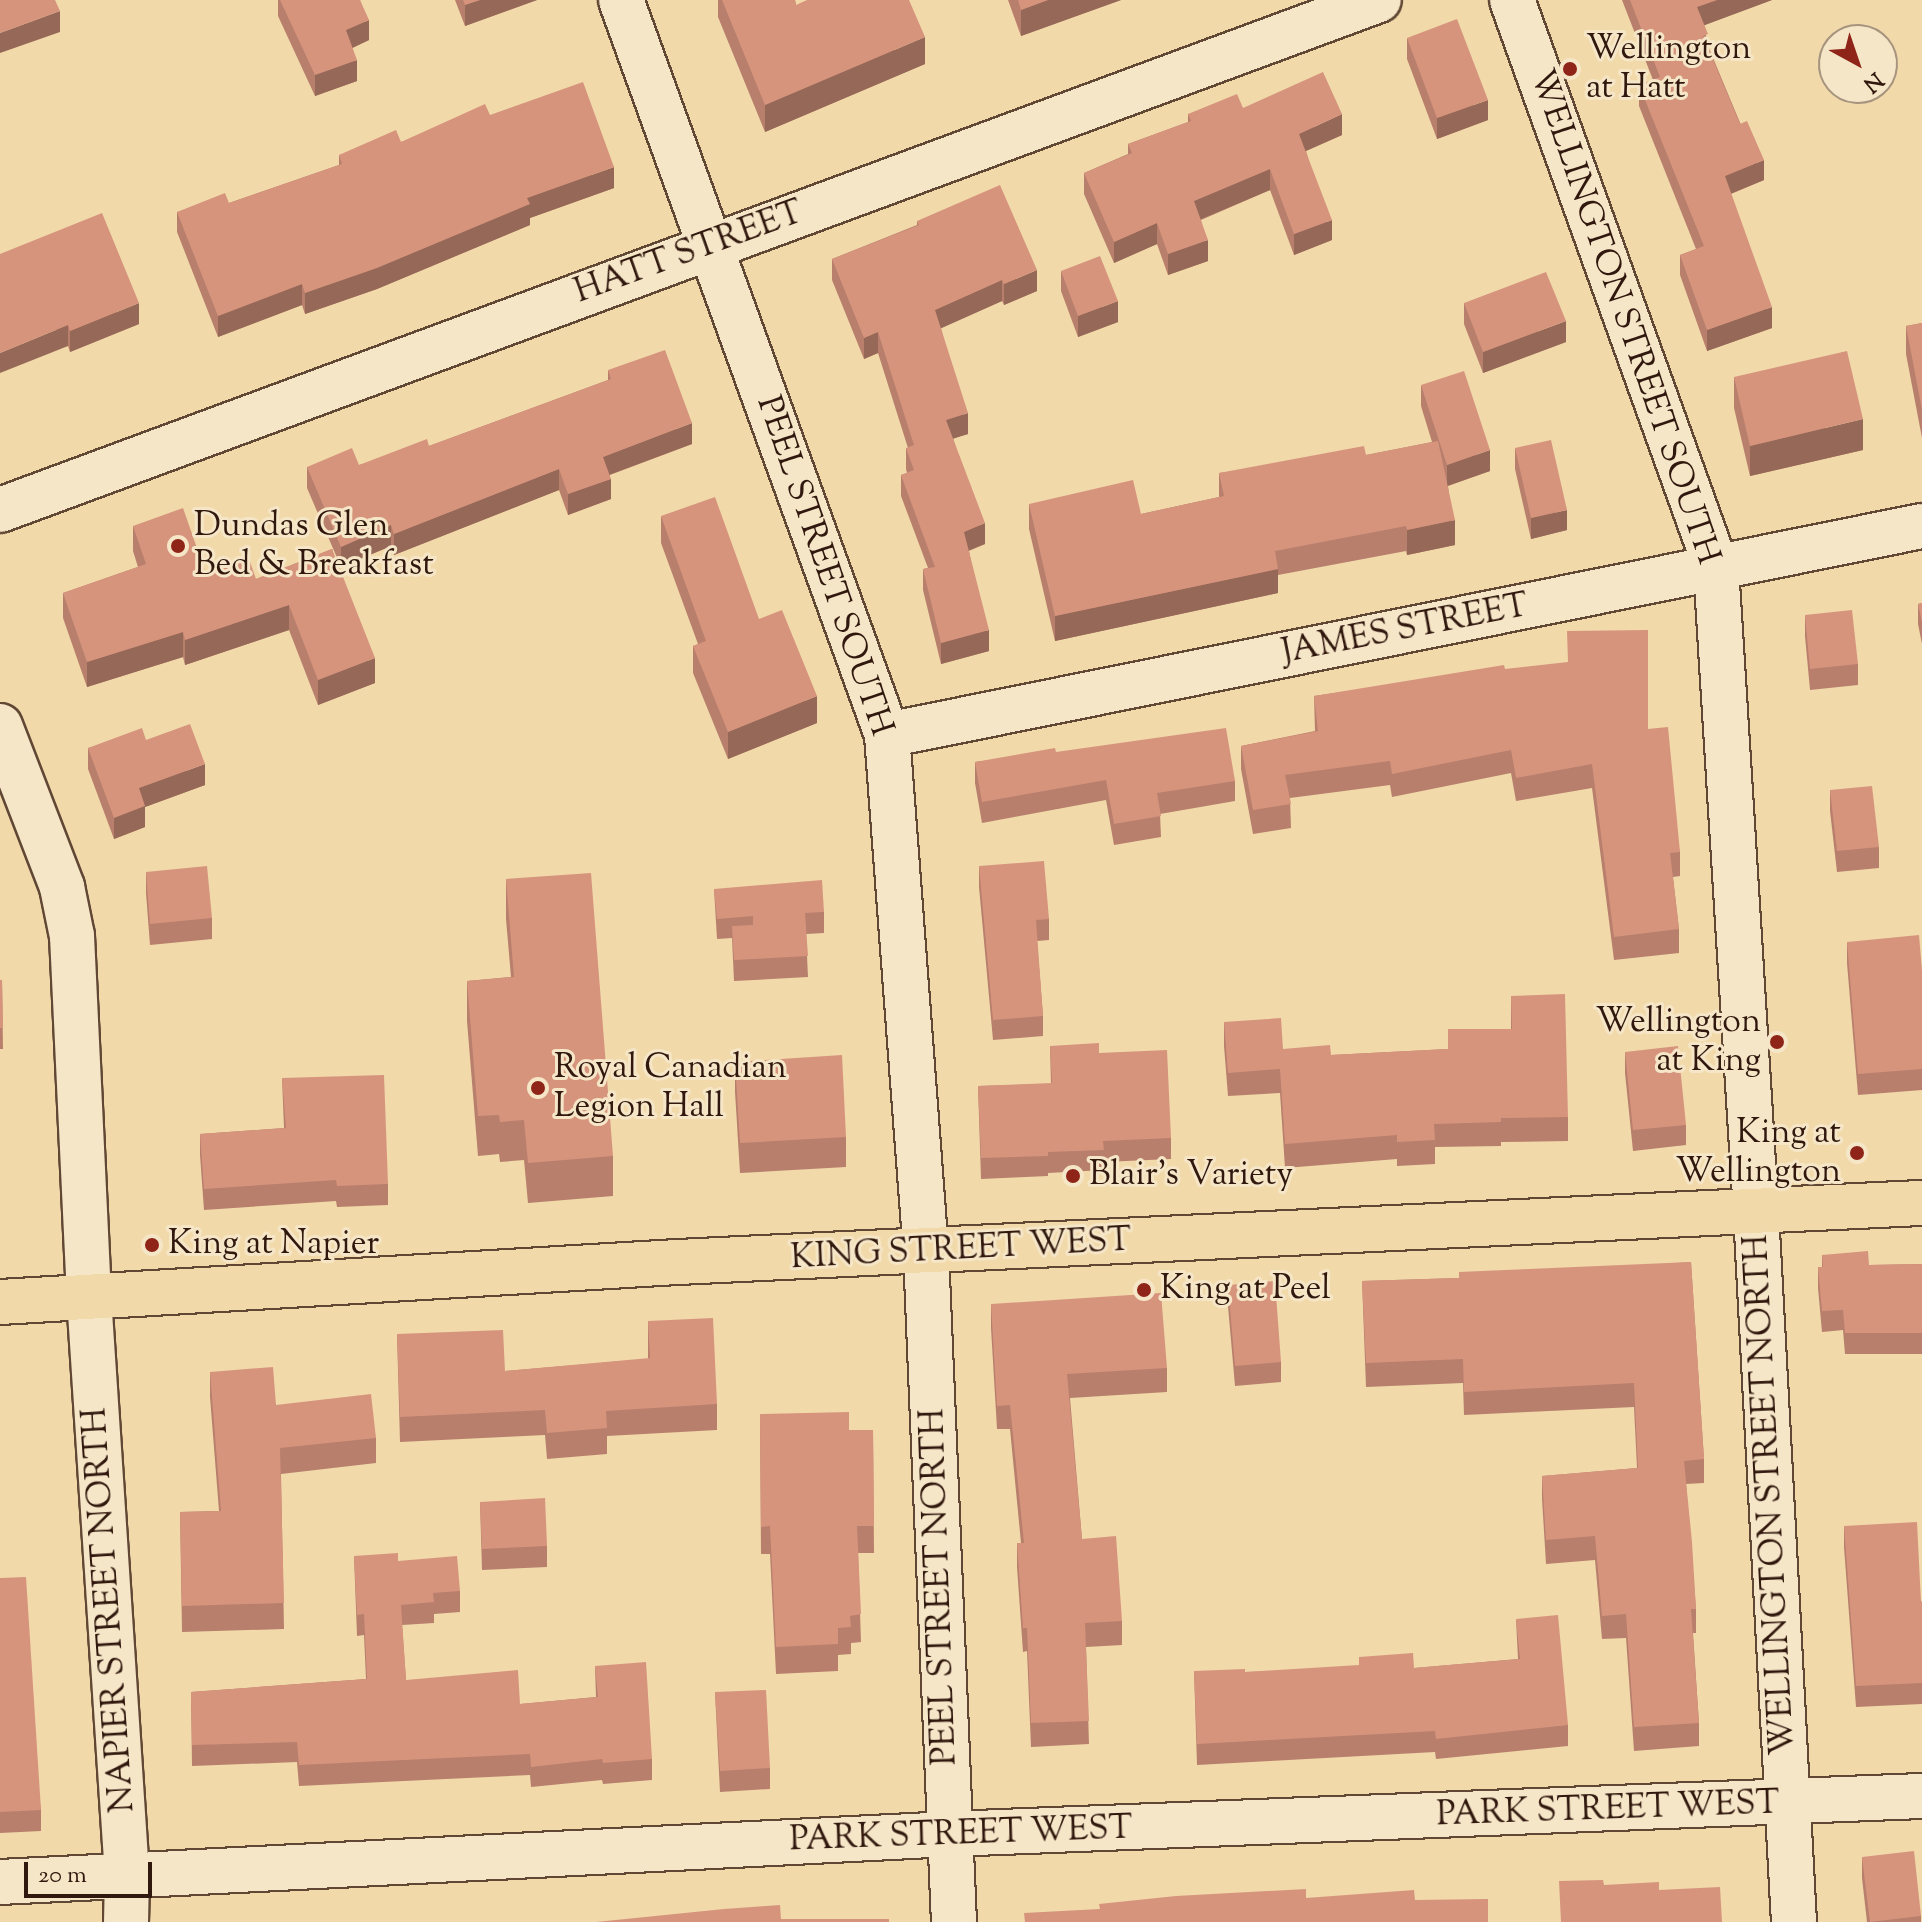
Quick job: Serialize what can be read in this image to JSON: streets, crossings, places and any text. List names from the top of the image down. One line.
{"streets":{"main road":["KING STREET WEST"],"street":["HATT STREET","WELLINGTON STREET SOUTH","PEEL STREET SOUTH","JAMES STREET","WELLINGTON STREET NORTH","PEEL STREET NORTH","NAPIER STREET NORTH","PARK STREET WEST"]},"crossings":[["HATT STREET","PEEL STREET SOUTH"],["WELLINGTON STREET SOUTH","JAMES STREET"],["WELLINGTON STREET SOUTH","KING STREET WEST"],["WELLINGTON STREET SOUTH","WELLINGTON STREET NORTH"],["PEEL STREET SOUTH","JAMES STREET"],["PEEL STREET SOUTH","KING STREET WEST"],["PEEL STREET SOUTH","PEEL STREET NORTH"],["KING STREET WEST","WELLINGTON STREET NORTH"],["KING STREET WEST","PEEL STREET NORTH"],["KING STREET WEST","NAPIER STREET NORTH"],["WELLINGTON STREET NORTH","PARK STREET WEST"],["PEEL STREET NORTH","PARK STREET WEST"],["NAPIER STREET NORTH","PARK STREET WEST"]],"places":["Wellington at Hatt","Dundas Glen Bed & Breakfast","Wellington at King","Royal Canadian Legion Hall","King at Wellington","Blair's Variety","King at Napier","King at Peel"],"scale_bar":"20 m","north":"bottom right"}
